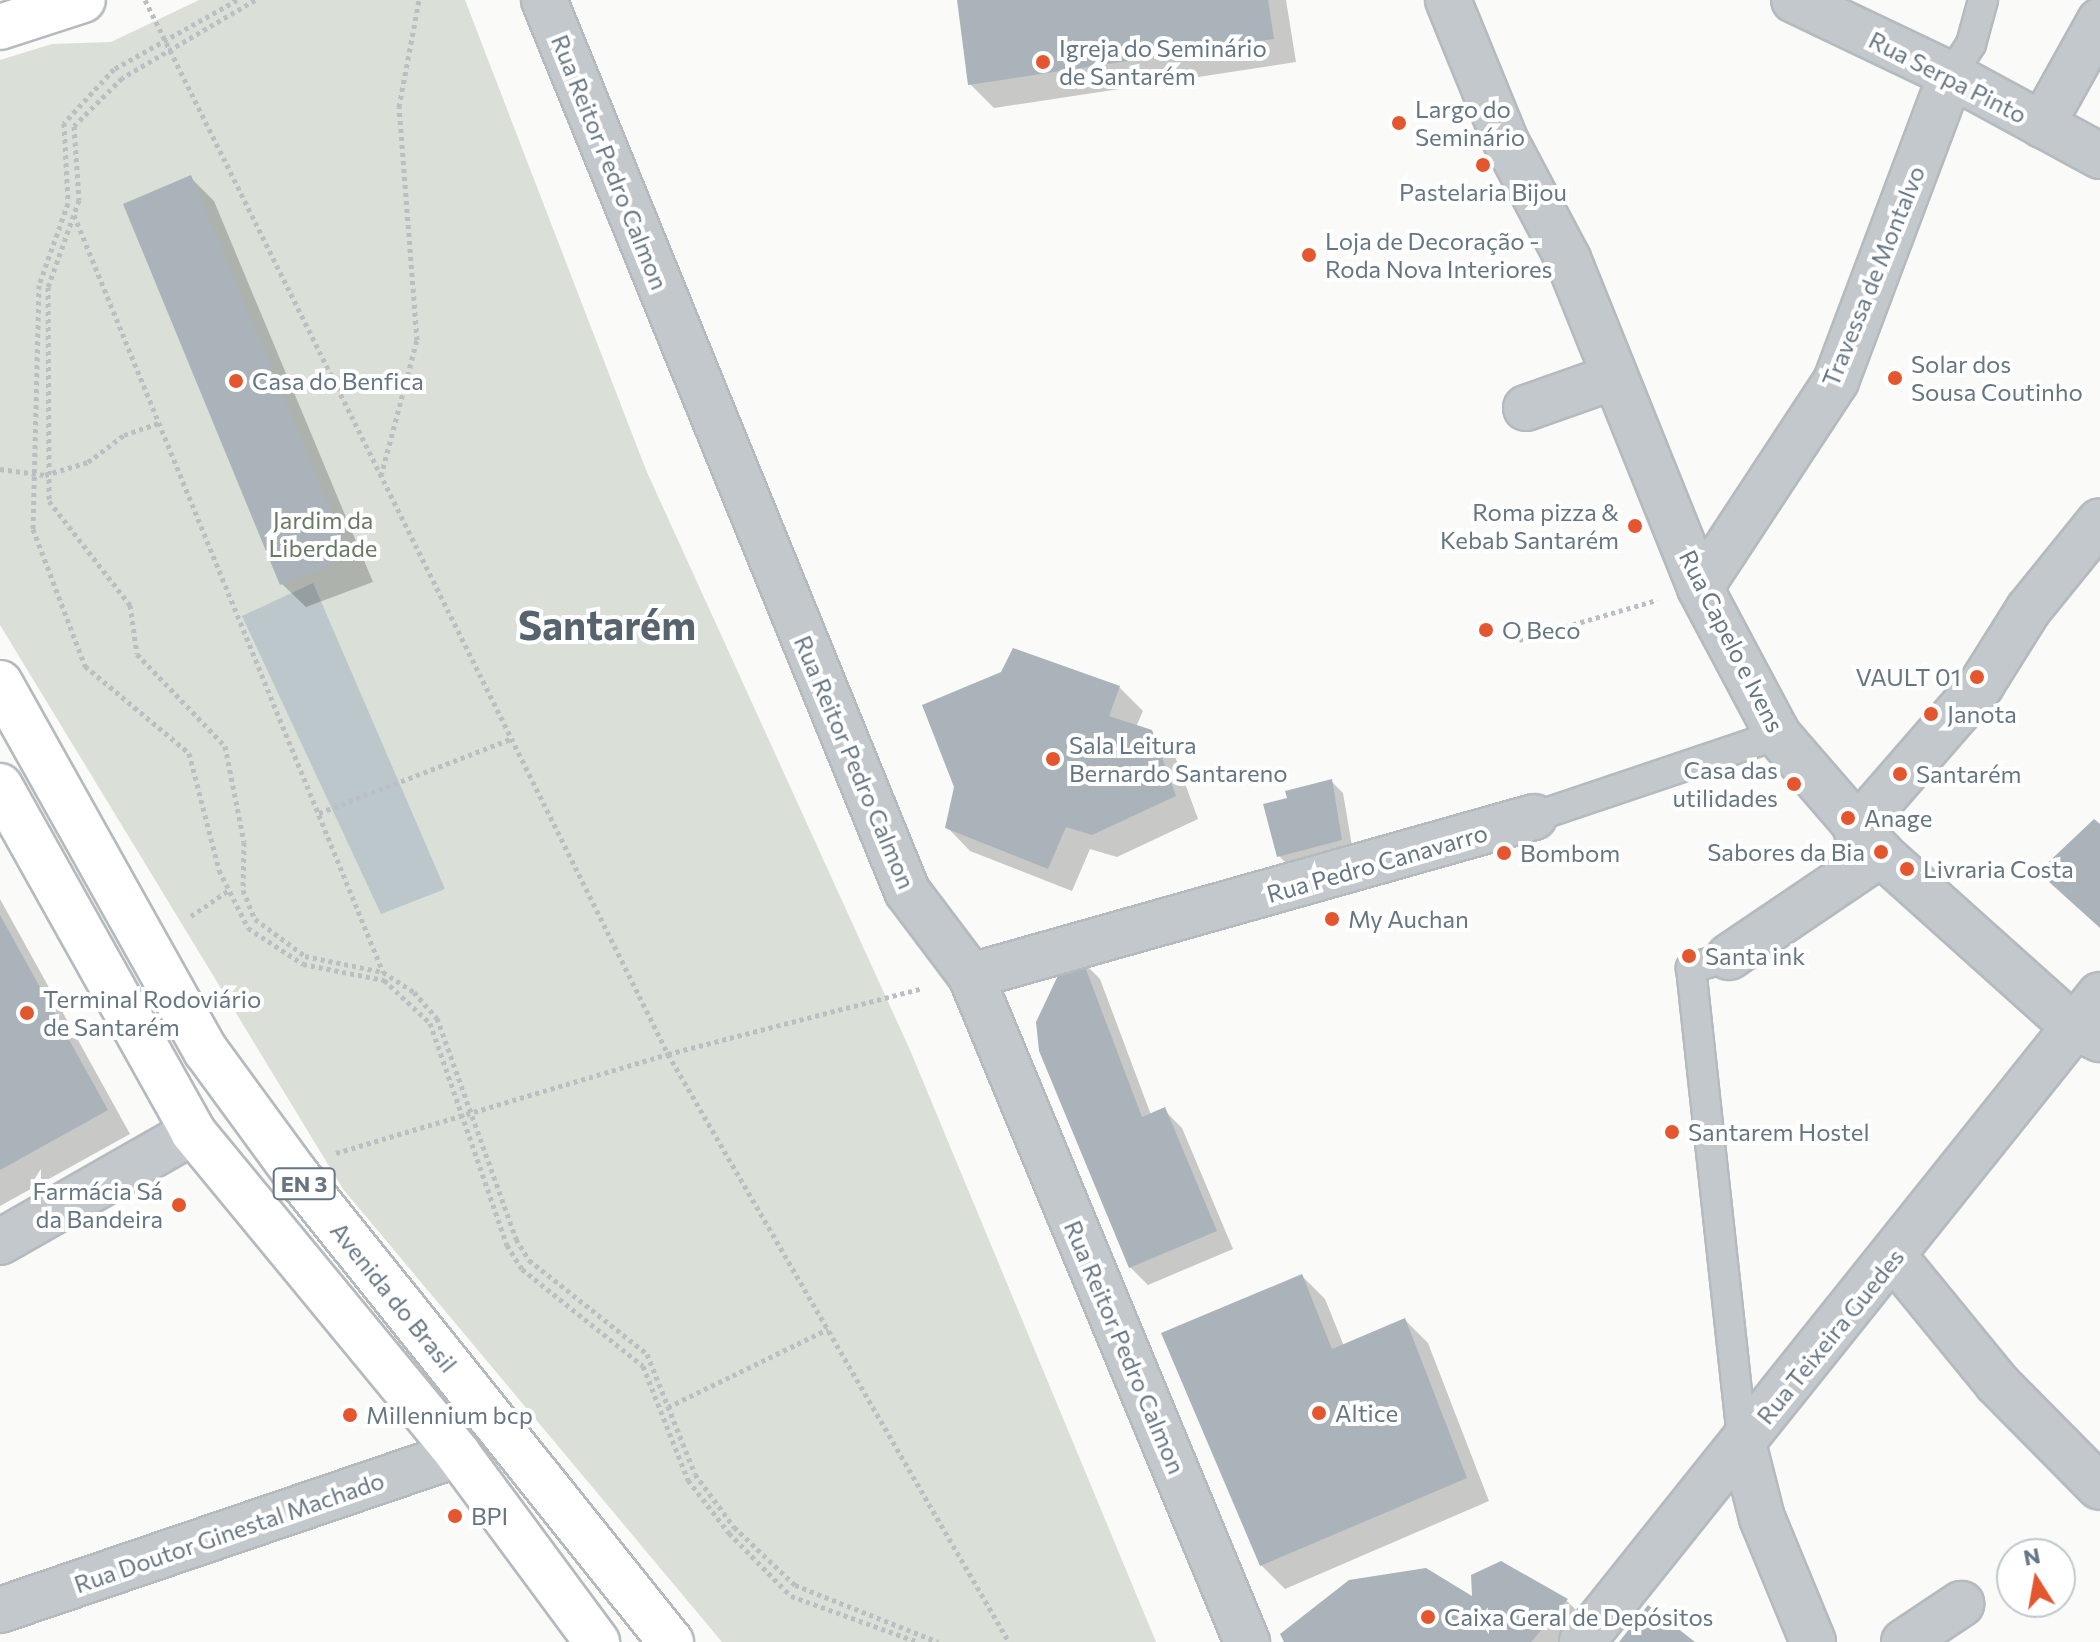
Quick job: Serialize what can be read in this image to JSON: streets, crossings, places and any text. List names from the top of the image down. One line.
{"streets":{"main road":["EN 3","Avenida do Brasil"],"street":["Rua Serpa Pinto","Rua Reitor Pedro Calmon","Travessa de Montalvo","Rua Capelo e Ivens","Rua Pedro Canavarro","Rua Teixeira Guedes","Rua Doutor Ginestal Machado"]},"crossings":[["Rua Serpa Pinto","Travessa de Montalvo"],["Rua Reitor Pedro Calmon","Rua Pedro Canavarro"],["Travessa de Montalvo","Rua Capelo e Ivens"],["Rua Capelo e Ivens","Rua Pedro Canavarro"],["Rua Capelo e Ivens","Rua Teixeira Guedes"],["Avenida do Brasil","Rua Doutor Ginestal Machado"]],"districts":["Santarém"],"parks":["Jardim da Liberdade"],"places":["Igreja do Seminário de Santarém","Largo do Seminário","Pastelaria Bijou","Loja de Decoração - Roda Nova Interiores","Solar dos Sousa Coutinho","Casa do Benfica","Roma pizza & Kebab Santarém","O Beco","VAULT 01","Janota","Sala Leitura Bernardo Santareno","Santarém","Casa das utilidades","Anage","Sabores da Bia","Bombom","Livraria Costa","My Auchan","Santa ink","Terminal Rodoviário de Santarém","Santarem Hostel","Farmácia Sá da Bandeira","Altice","Millennium bcp","BPI","Caixa Geral de Depósitos"],"north":"top"}
